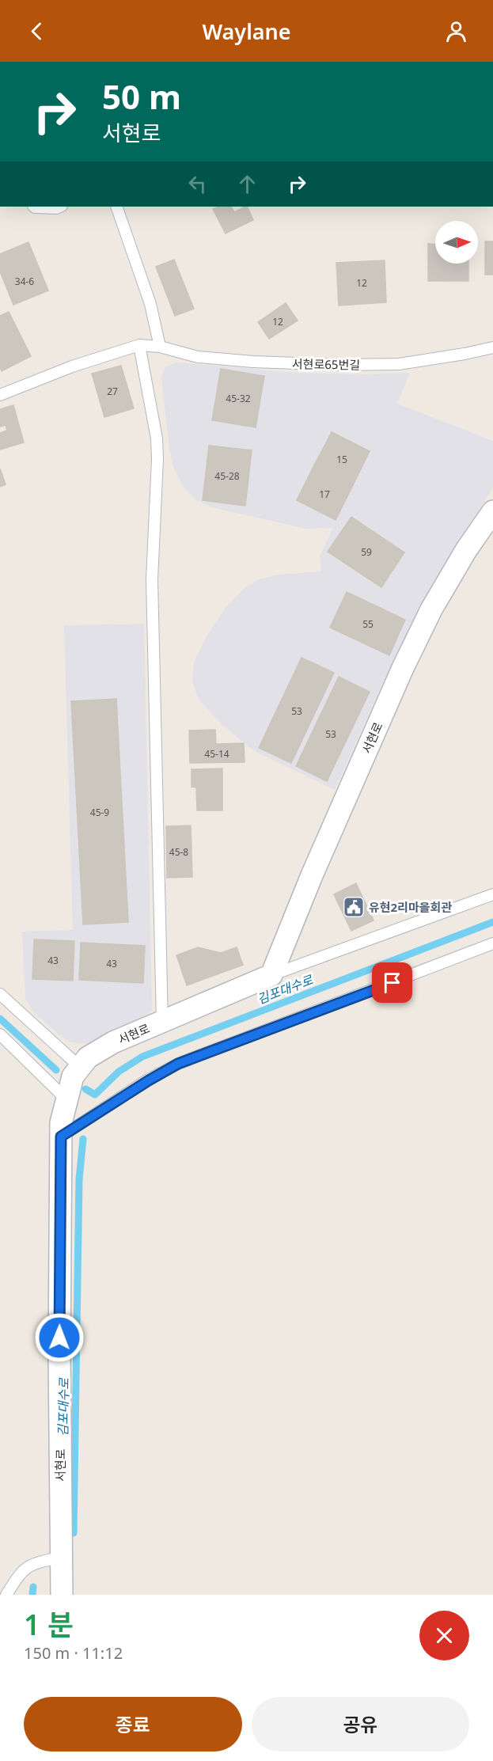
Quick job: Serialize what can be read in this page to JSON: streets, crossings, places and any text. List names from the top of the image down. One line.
{"streets":{"street":["서현로"],"lane":["서현로65번길"]},"water":["김포대수로"],"places":{"public building":["유현2리마을회관"]},"house_numbers":["34-6","12","12","27","45-32","15","45-28","17","59","55","53","53","45-14","45-9","45-8","43","43"],"north":"right","page":{"header":"Waylane","turn":["50 m","서현로"],"heading":["1 분","150 m · 11:12"],"buttons":["종료","공유"]}}
